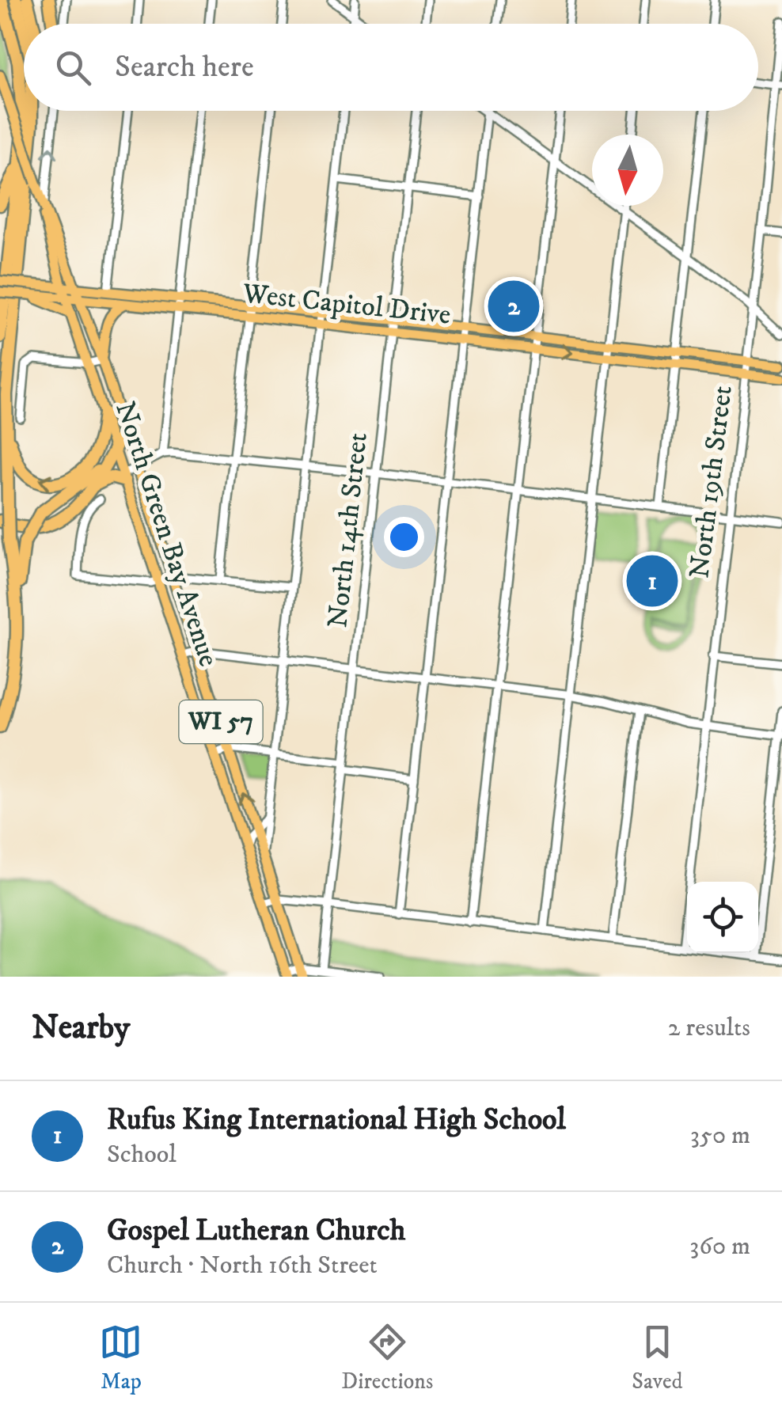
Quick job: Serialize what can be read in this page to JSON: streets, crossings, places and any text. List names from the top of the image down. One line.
{"streets":{"main road":["West Capitol Drive","North Green Bay Avenue","WI 57"],"street":["North 19th Street","North 14th Street"]},"crossings":[["West Capitol Drive","North 19th Street"],["West Capitol Drive","North 14th Street"],["West Capitol Drive","North Green Bay Avenue"],["West Capitol Drive","WI 57"],["North Green Bay Avenue","WI 57"]],"north":"bottom","page":{"search":"Search here","pins":["2","1"],"heading":["Nearby","2 results"],"list":[{"mark":"1","name":"Rufus King International High School","note":"School","value":"350 m"},{"mark":"2","name":"Gospel Lutheran Church","note":"Church · North 16th Street","value":"360 m"}],"nav":["Map","Directions","Saved"]}}
